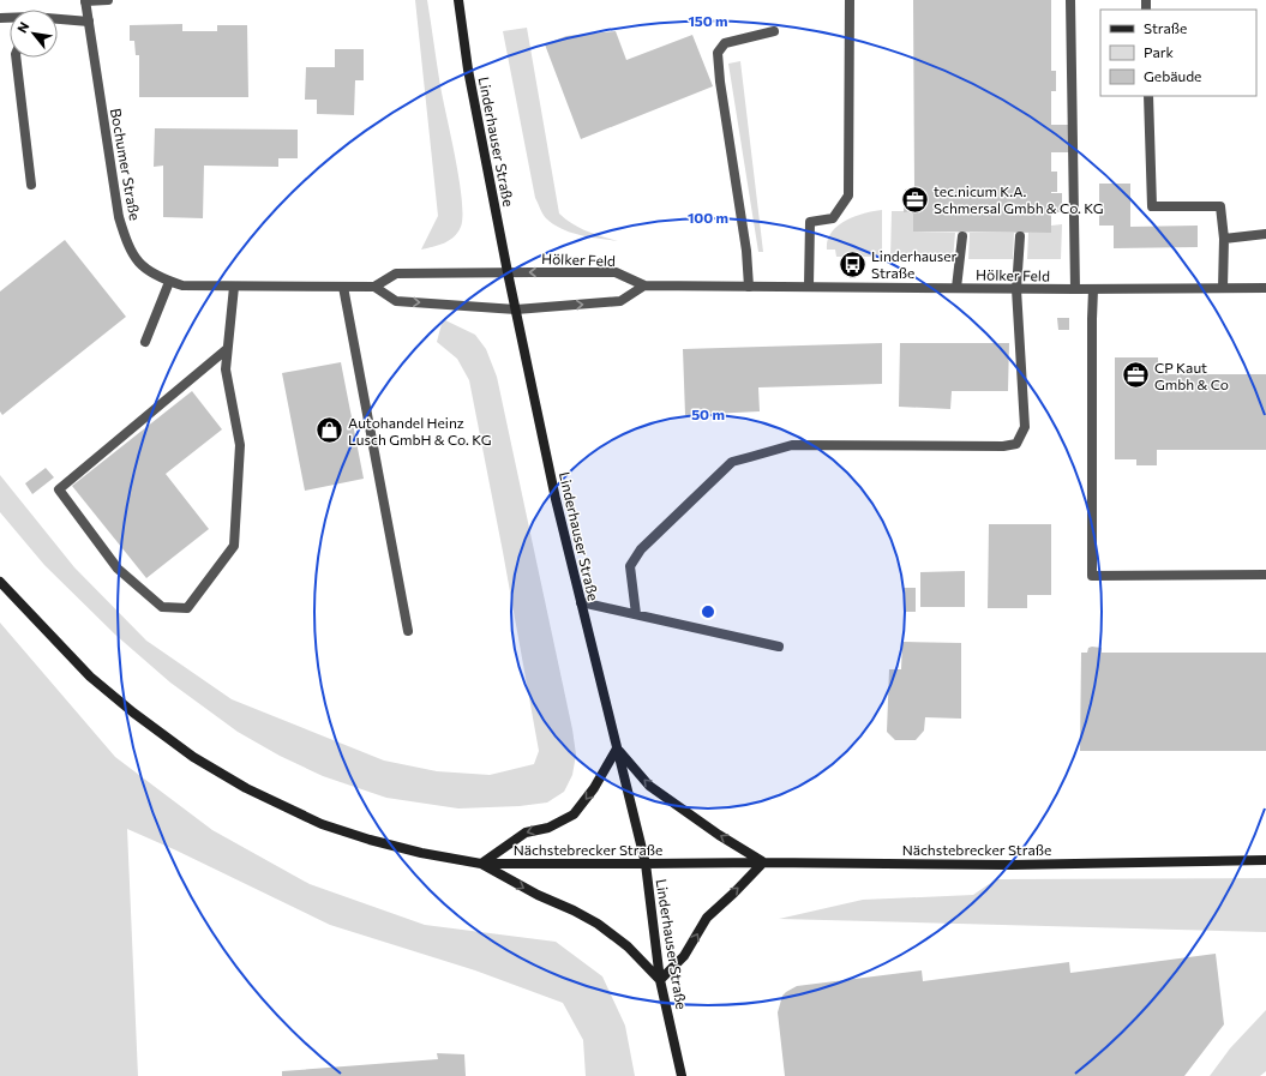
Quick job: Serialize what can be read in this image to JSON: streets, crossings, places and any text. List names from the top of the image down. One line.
{"streets":{"main road":["Linderhauser Straße","Nächstebrecker Straße"],"street":["Bochumer Straße","Hölker Feld"]},"crossings":[["Linderhauser Straße","Hölker Feld"],["Linderhauser Straße","Nächstebrecker Straße"]],"places":{"office":["tec.nicum K.A. Schmersal Gmbh & Co. KG","CP Kaut Gmbh & Co"],"bus stop":["Linderhauser Straße"],"shop":["Autohandel Heinz Lusch GmbH & Co. KG"]},"legend":["Straße","Park","Gebäude"],"north":"top left","rings":["150 m","100 m","50 m"]}
